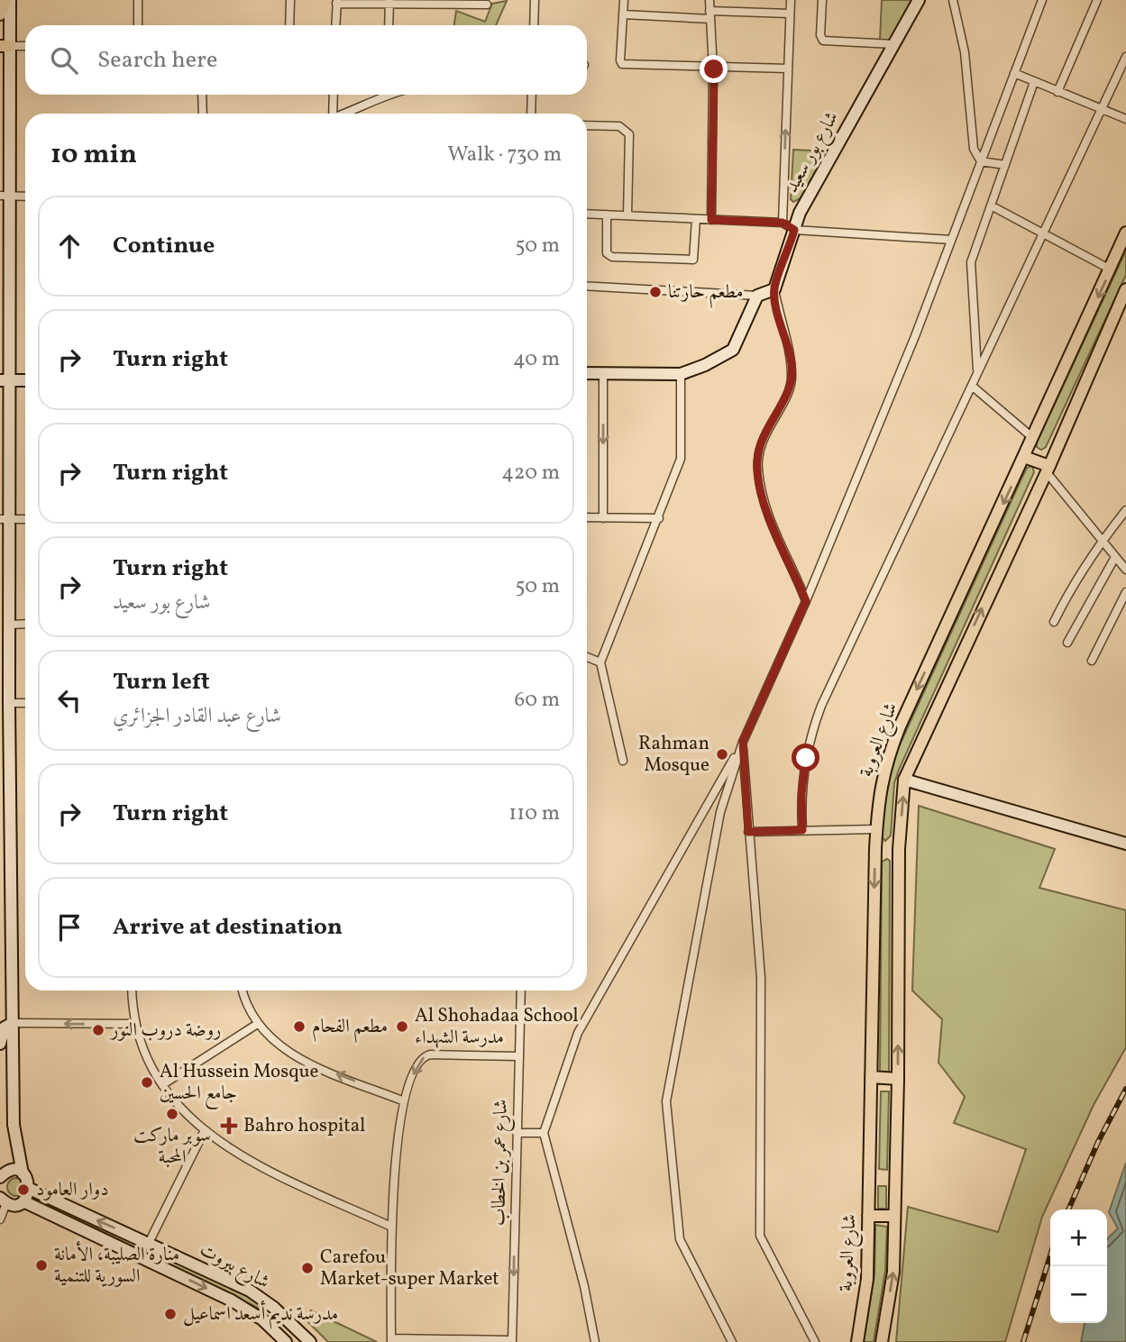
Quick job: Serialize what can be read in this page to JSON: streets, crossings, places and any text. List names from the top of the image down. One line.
{"streets":{"main road":["شارع بور سعيد","شارع العروبة","شارع بيروت"],"street":["شارع عمر بن الخطاب"]},"places":{"other":["مطعم حارتنا","Rahman Mosque","مطعم الفحام","Al Shohadaa School مدرسة الشهداء","روضة دروب النور","Al Hussein Mosque جامع الحسين","سوبر ماركت المحبة","دوار العامود","منارة الصليبة، الأمانة السورية للتنمية","Carefou Market-super Market","مدرسة نديم أسعد اسماعيل"],"health":["Bahro hospital"]},"page":{"search":"Search here","heading":["10 min","Walk · 730 m"],"list":[["Continue","50 m"],["Turn right","40 m"],["Turn right","420 m"],["Turn right","شارع بور سعيد","50 m"],["Turn left","شارع عبد القادر الجزائري","60 m"],["Turn right","110 m"],"Arrive at destination"],"map_buttons":["+","−"]}}
